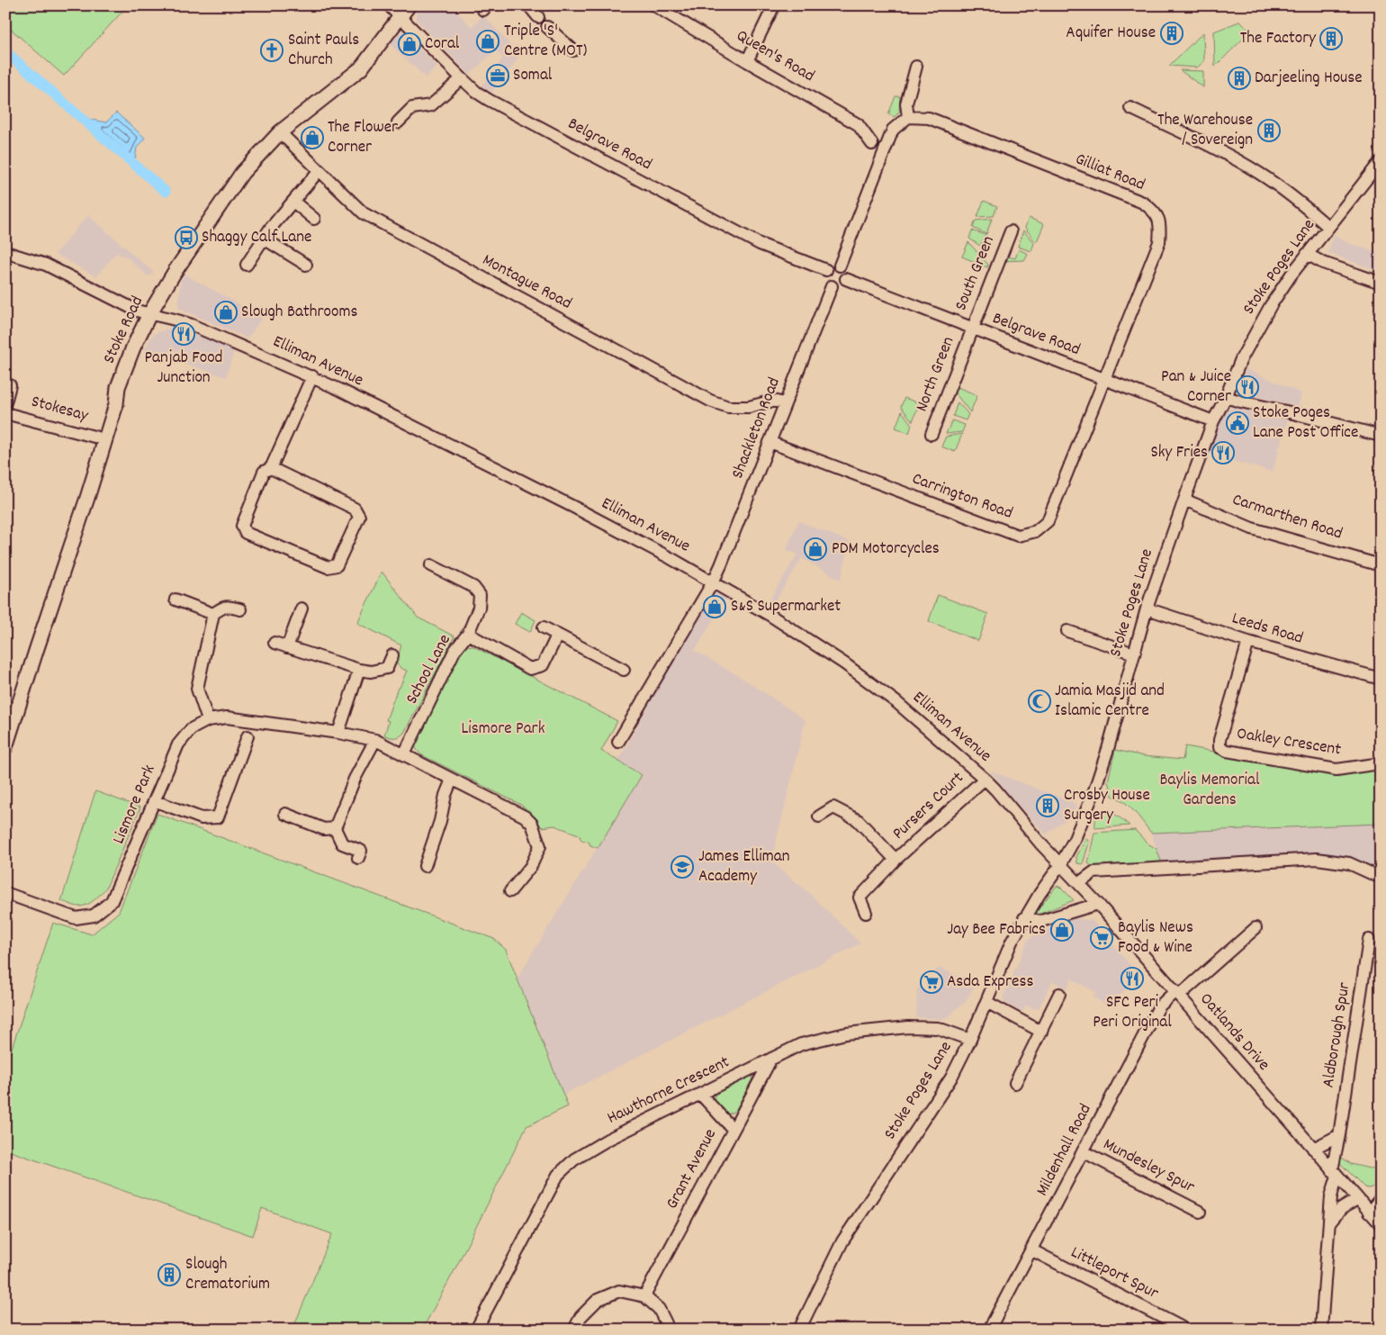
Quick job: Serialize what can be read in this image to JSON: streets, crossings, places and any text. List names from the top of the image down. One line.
{"streets":{"main road":["Stoke Road"],"street":["Queen's Road","Belgrave Road","Gilliat Road","Stoke Poges Lane","South Green","Montague Road","Elliman Avenue","North Green","Stokesay","Shackleton Road","Carrington Road","Carmarthen Road","Leeds Road","School Lane","Oakley Crescent","Lismore Park","Pursers Court","Oatlands Drive","Aldborough Spur","Hawthorne Crescent","Mildenhall Road","Mundesley Spur","Grant Avenue","Littleport Spur"]},"crossings":[["Belgrave Road","Gilliat Road"],["Belgrave Road","Stoke Poges Lane"],["Belgrave Road","South Green"],["Belgrave Road","Stoke Road"],["Belgrave Road","North Green"],["Belgrave Road","Shackleton Road"],["Belgrave Road","Carrington Road"],["Gilliat Road","Carrington Road"],["Stoke Poges Lane","Elliman Avenue"],["Stoke Poges Lane","Carmarthen Road"],["Stoke Poges Lane","Leeds Road"],["Stoke Poges Lane","Oatlands Drive"],["Stoke Poges Lane","Hawthorne Crescent"],["South Green","North Green"],["Montague Road","Stoke Road"],["Montague Road","Shackleton Road"],["Stoke Road","Elliman Avenue"],["Stoke Road","Stokesay"],["Elliman Avenue","Shackleton Road"],["Elliman Avenue","Pursers Court"],["Elliman Avenue","Oatlands Drive"],["Shackleton Road","Carrington Road"],["Leeds Road","Oakley Crescent"],["School Lane","Lismore Park"],["Oatlands Drive","Aldborough Spur"],["Oatlands Drive","Mildenhall Road"],["Hawthorne Crescent","Grant Avenue"],["Mildenhall Road","Mundesley Spur"],["Mildenhall Road","Littleport Spur"]],"parks":["Lismore Park","Baylis Memorial Gardens"],"places":{"building":["Aquifer House","The Factory","Darjeeling House","The Warehouse / Sovereign","Crosby House Surgery","Slough Crematorium"],"shop":["Triple 'S' Centre (MOT)","Coral","The Flower Corner","Slough Bathrooms","PDM Motorcycles","S&S Supermarket","Jay Bee Fabrics"],"church":["Saint Pauls Church"],"office":["Somal"],"bus stop":["Shaggy Calf Lane"],"restaurant":["Panjab Food Junction","Pan & Juice Corner","Sky Fries","SFC Peri Peri Original"],"public building":["Stoke Poges Lane Post Office"],"mosque":["Jamia Masjid and Islamic Centre"],"school or university":["James Elliman Academy"],"supermarket":["Baylis News Food & Wine","Asda Express"]}}
